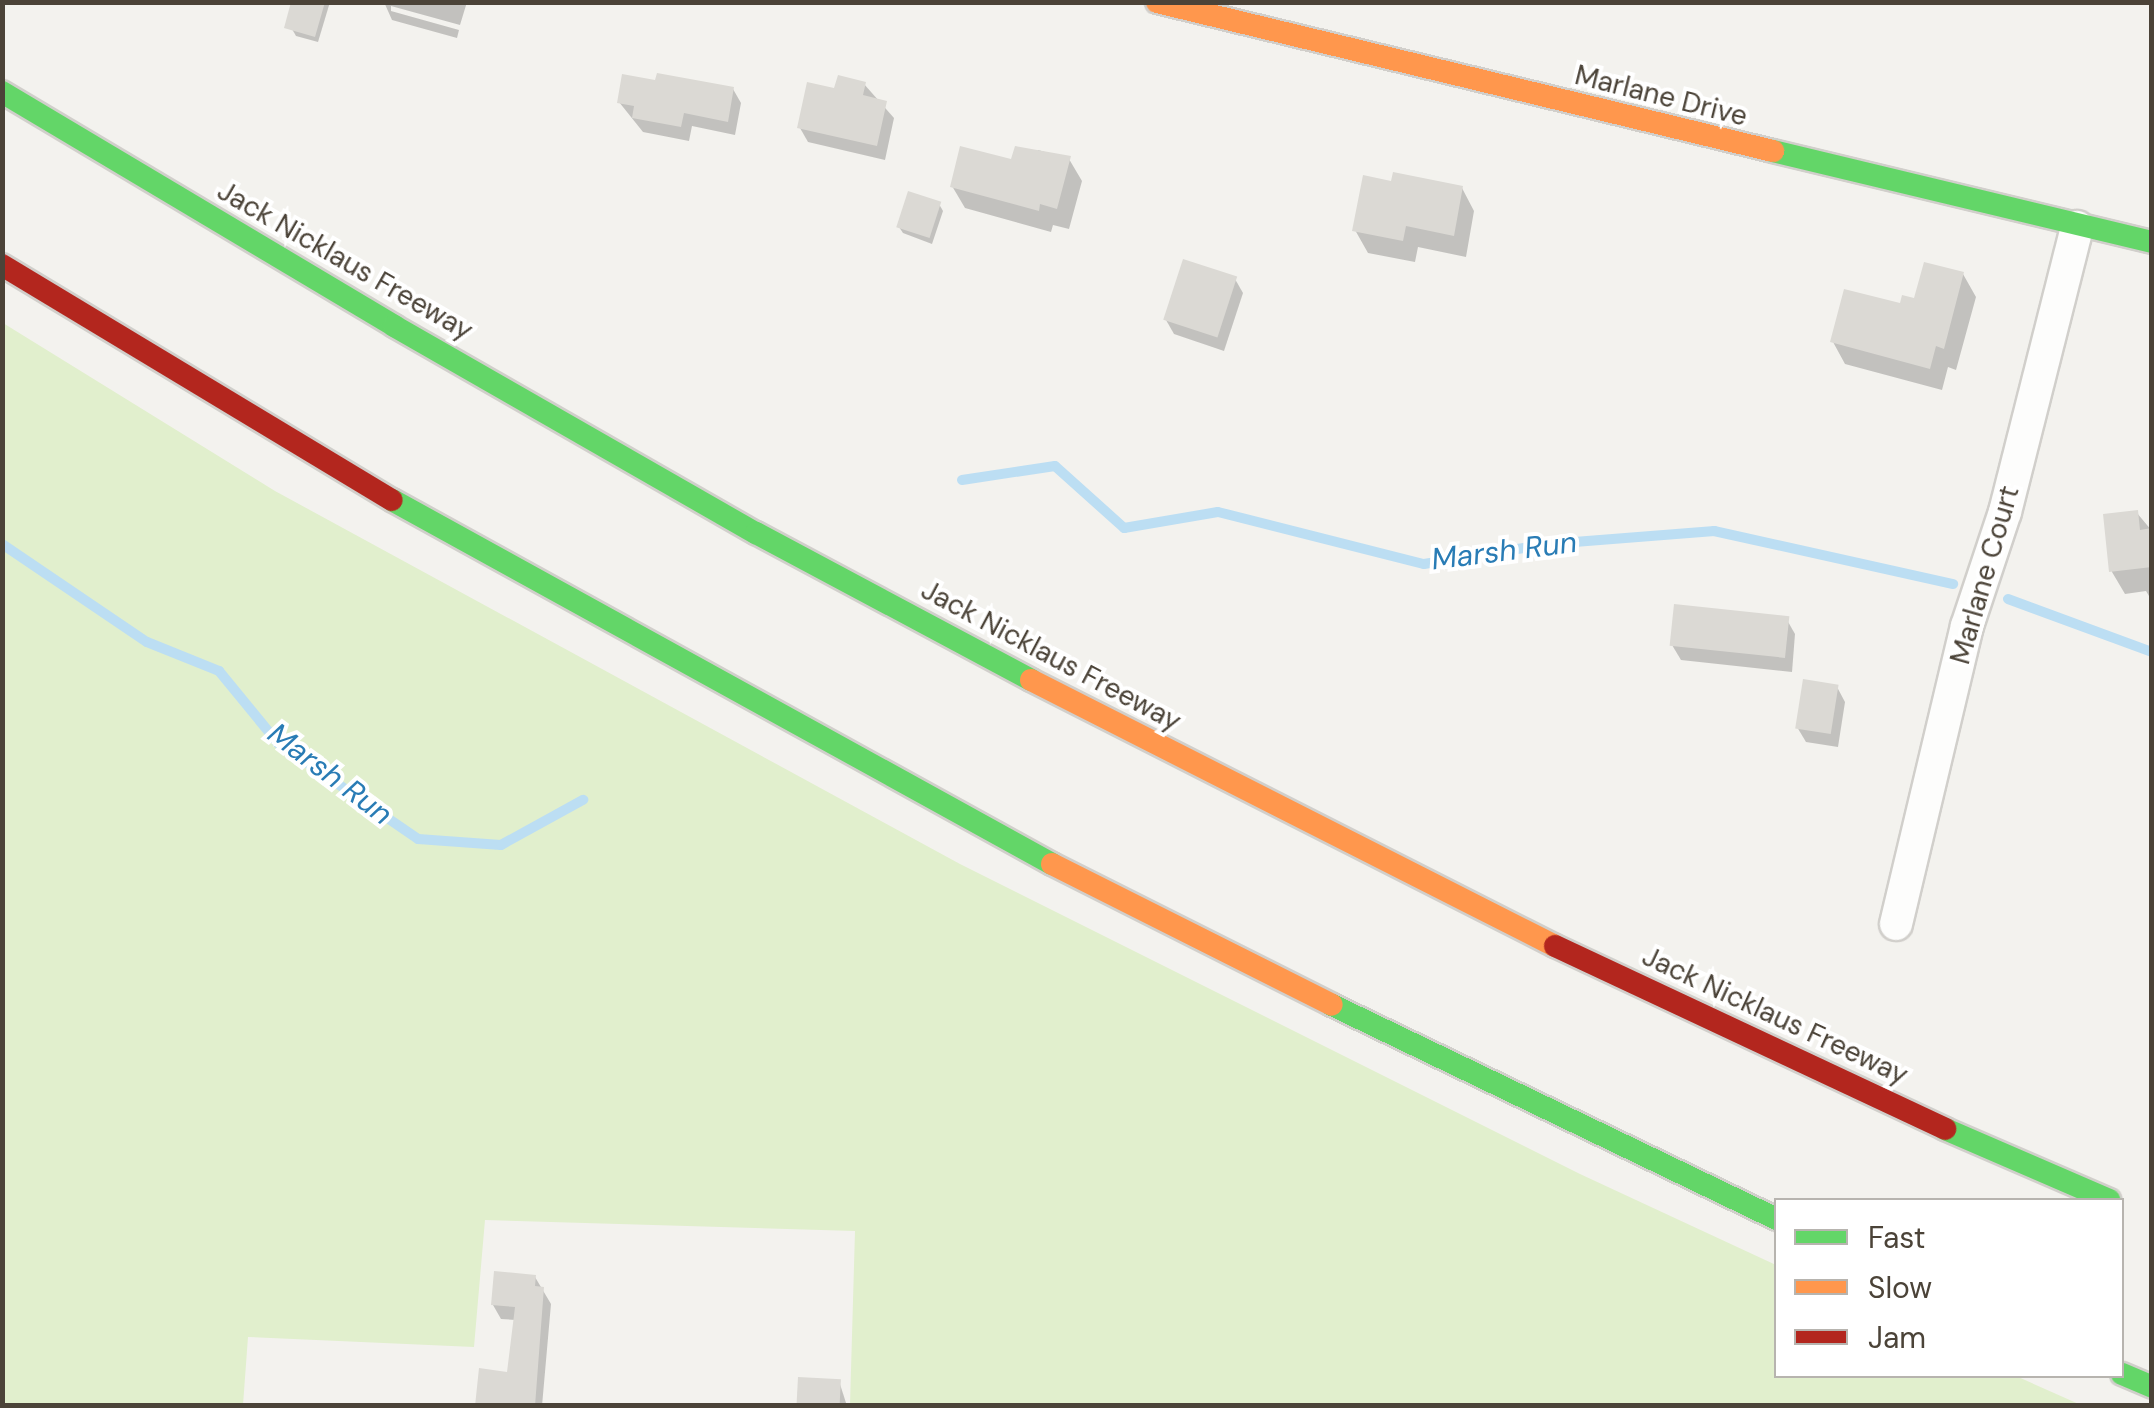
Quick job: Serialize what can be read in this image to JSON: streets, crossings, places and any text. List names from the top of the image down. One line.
{"streets":{"main road":["Marlane Drive","Jack Nicklaus Freeway"],"street":["Marlane Court"]},"crossings":[["Marlane Drive","Marlane Court"]],"water":["Marsh Run"],"legend":["Fast","Slow","Jam"]}
